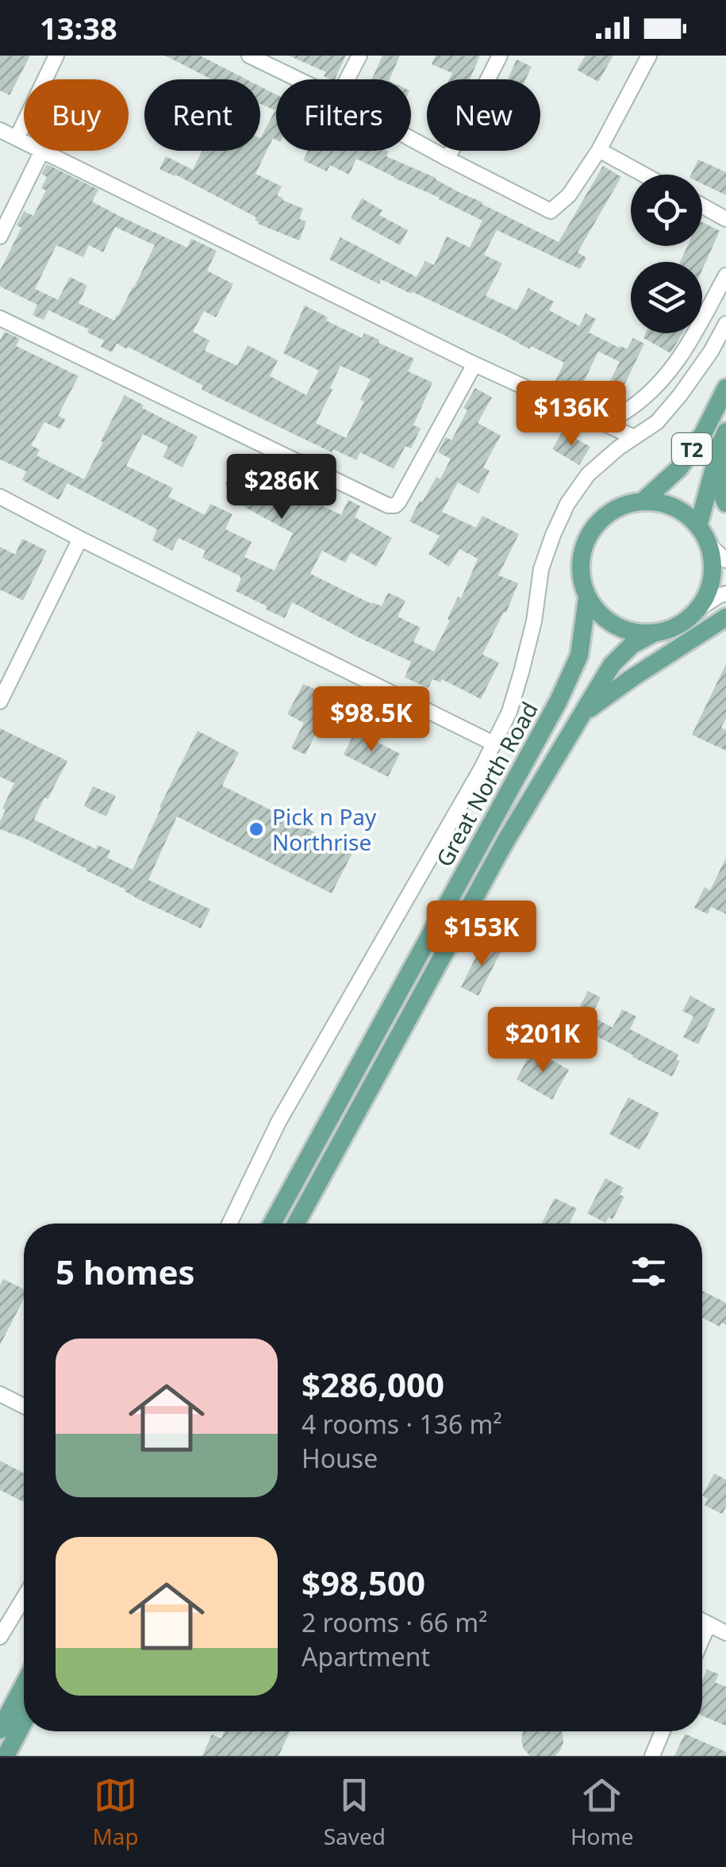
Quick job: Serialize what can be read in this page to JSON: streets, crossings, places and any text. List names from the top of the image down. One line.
{"streets":{"main road":["T2","Great North Road"]},"crossings":[["T2","Great North Road"]],"places":["Pick n Pay Northrise"],"page":{"status":"13:38","chip":["Buy","Rent","Filters","New"],"price":["$136K","$286K","$98.5K","$153K","$201K"],"heading":"5 homes","list":[{"name":"$286,000","note":"4 rooms · 136 m² · House"},{"name":"$98,500","note":"2 rooms · 66 m² · Apartment"}],"tabs":["Map","Saved","Home"]}}
